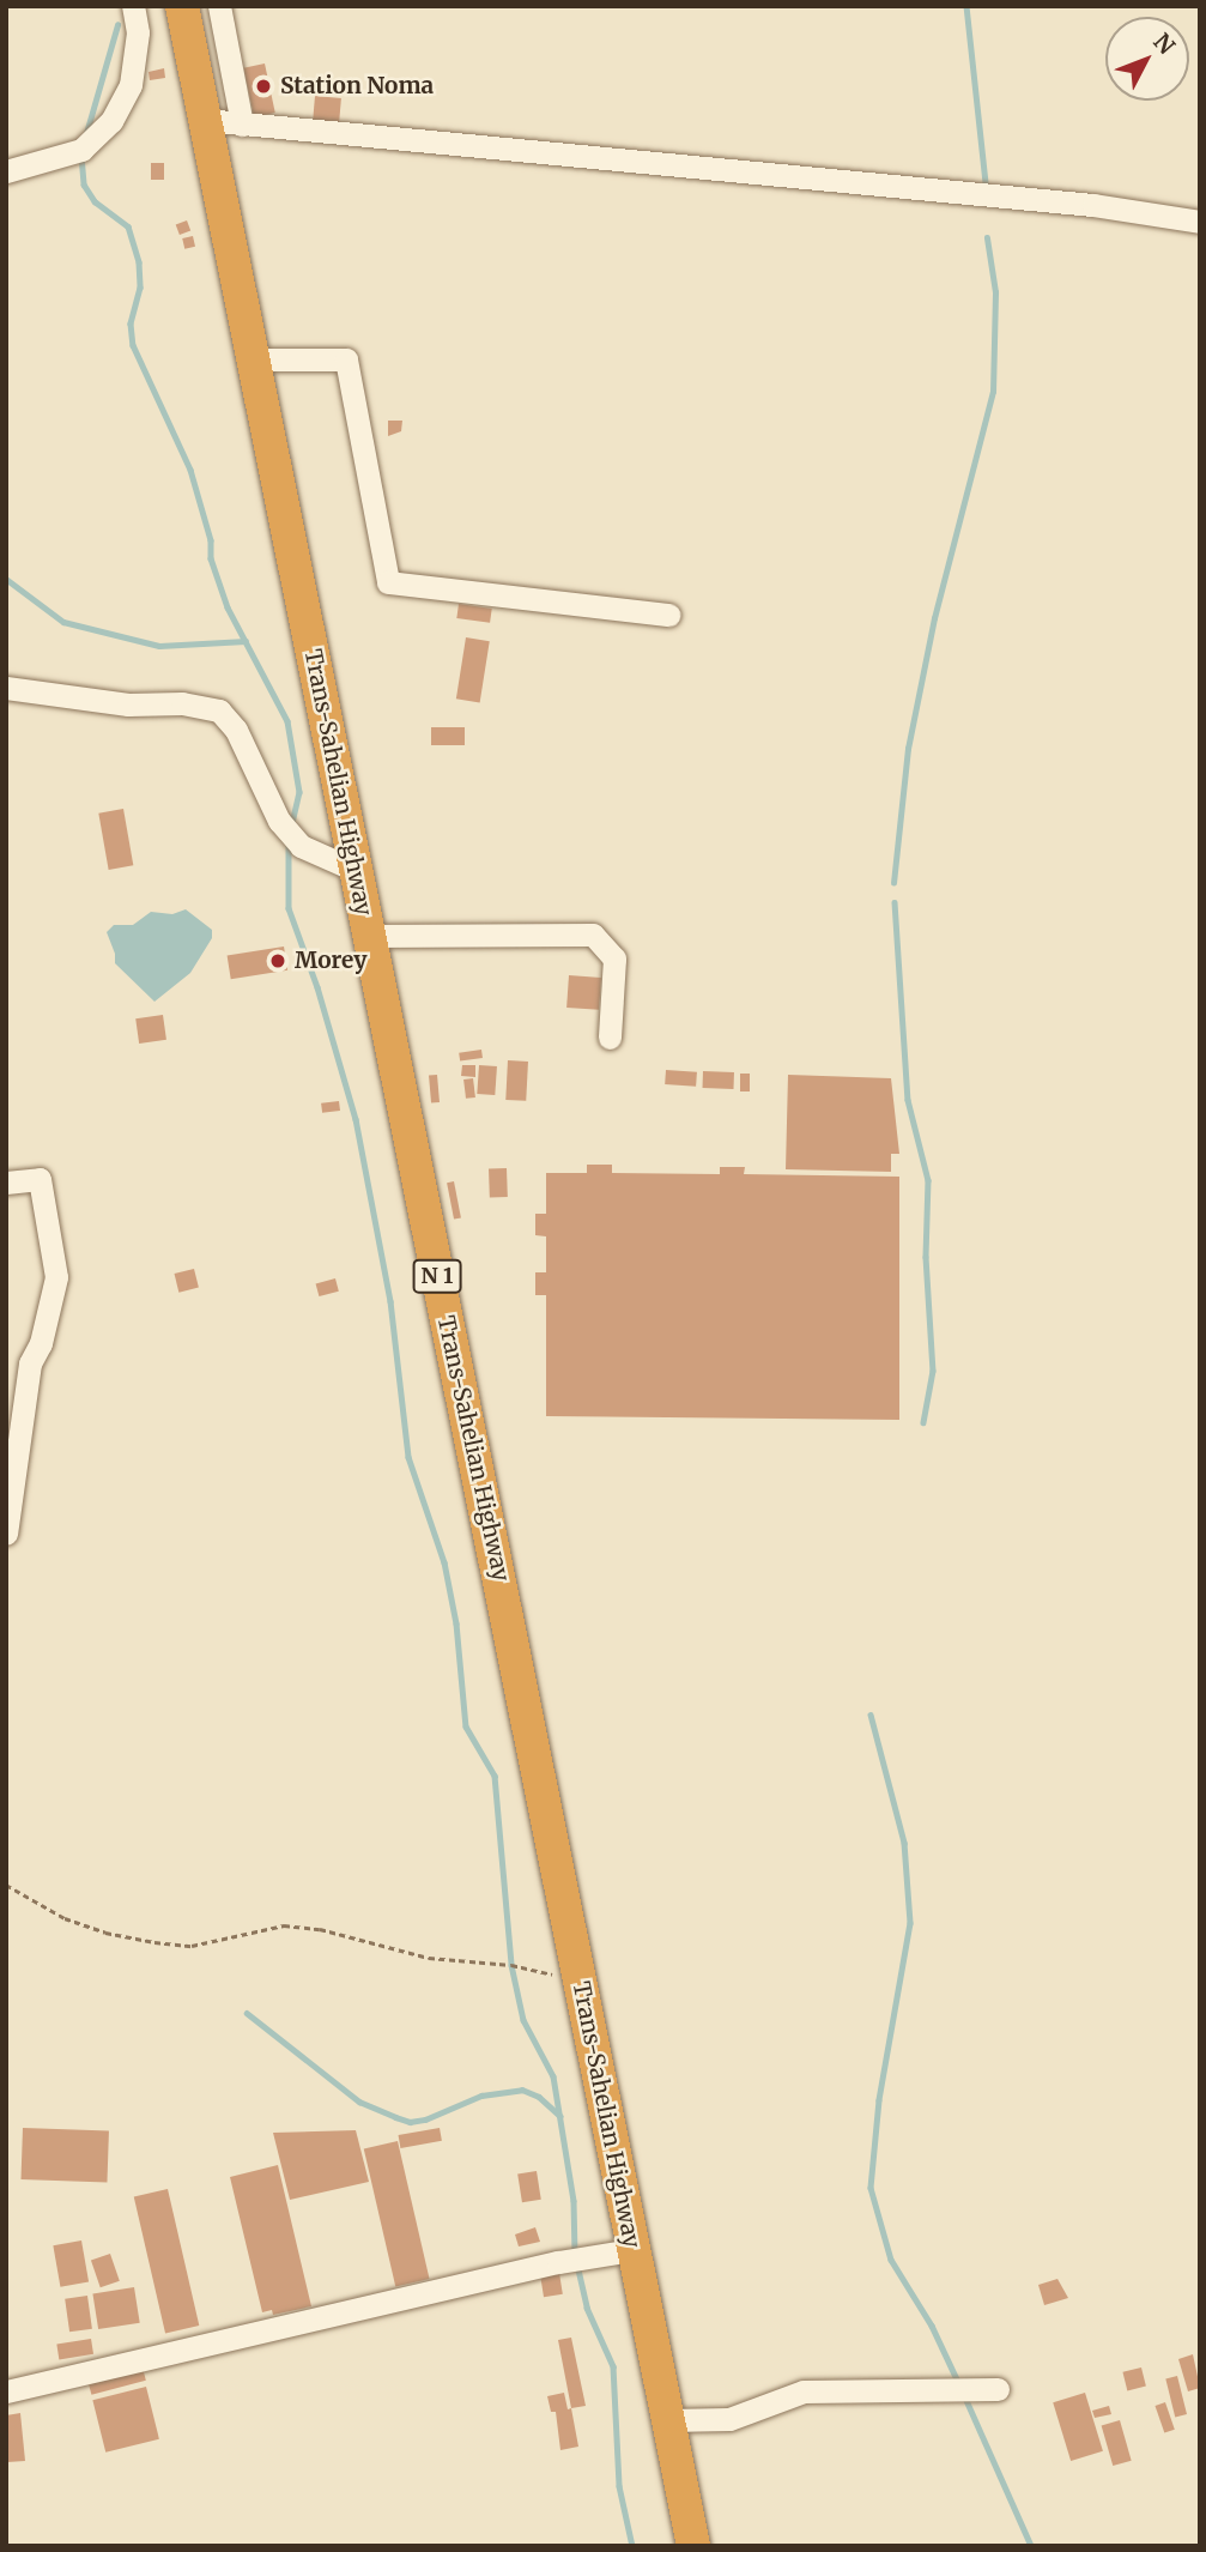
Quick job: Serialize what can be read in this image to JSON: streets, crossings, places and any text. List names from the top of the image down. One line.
{"streets":{"highway":["Trans-Sahelian Highway","N 1"]},"places":["Station Noma","Morey"],"north":"top right"}
